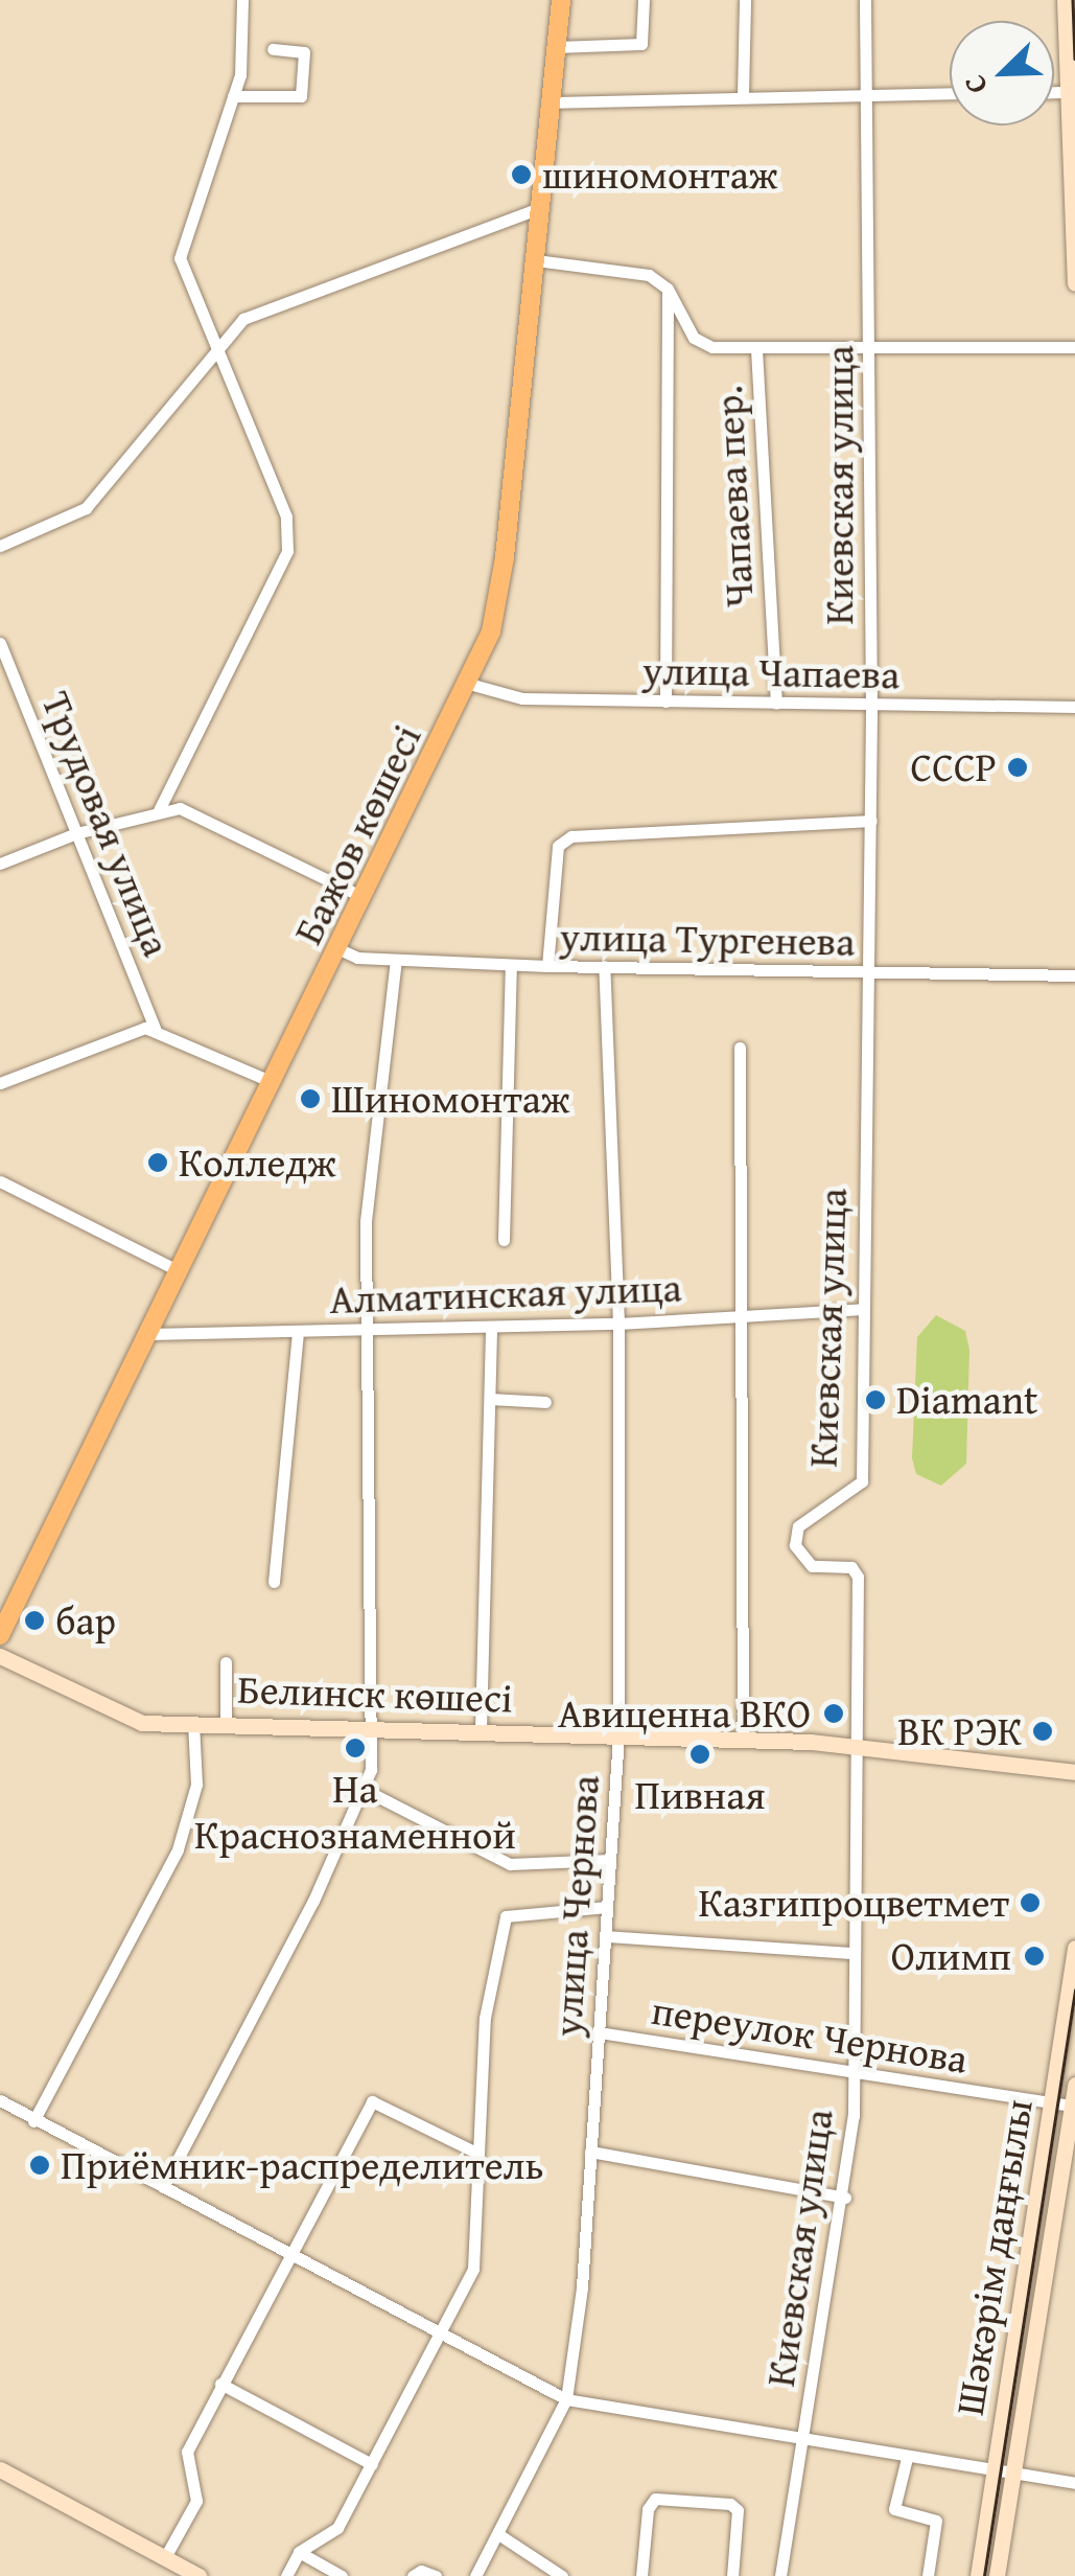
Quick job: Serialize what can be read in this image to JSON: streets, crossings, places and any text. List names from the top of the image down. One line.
{"streets":{"main road":["Бажов көшесі","Белинск көшесі","Шәкәрім даңғылы"],"street":["Киевская улица","Чапаева пер.","улица Чапаева","Трудовая улица","улица Тургенева","Алматинская улица","улица Чернова","переулок Чернова"]},"crossings":[["Киевская улица","улица Чапаева"],["Киевская улица","улица Тургенева"],["Киевская улица","Алматинская улица"],["Киевская улица","Белинск көшесі"],["Киевская улица","переулок Чернова"],["Чапаева пер.","улица Чапаева"],["улица Чапаева","Бажов көшесі"],["Бажов көшесі","улица Тургенева"],["Бажов көшесі","Алматинская улица"],["улица Тургенева","улица Чернова"],["Алматинская улица","улица Чернова"],["Белинск көшесі","улица Чернова"],["улица Чернова","переулок Чернова"],["переулок Чернова","Шәкәрім даңғылы"]],"places":["шиномонтаж","СССР","Шиномонтаж","Колледж","Diamant","бар","Авиценна ВКО","ВК РЭК","На Краснознаменной","Пивная","Казгипроцветмет","Олимп","Приёмник-распределитель"],"north":"bottom left"}
